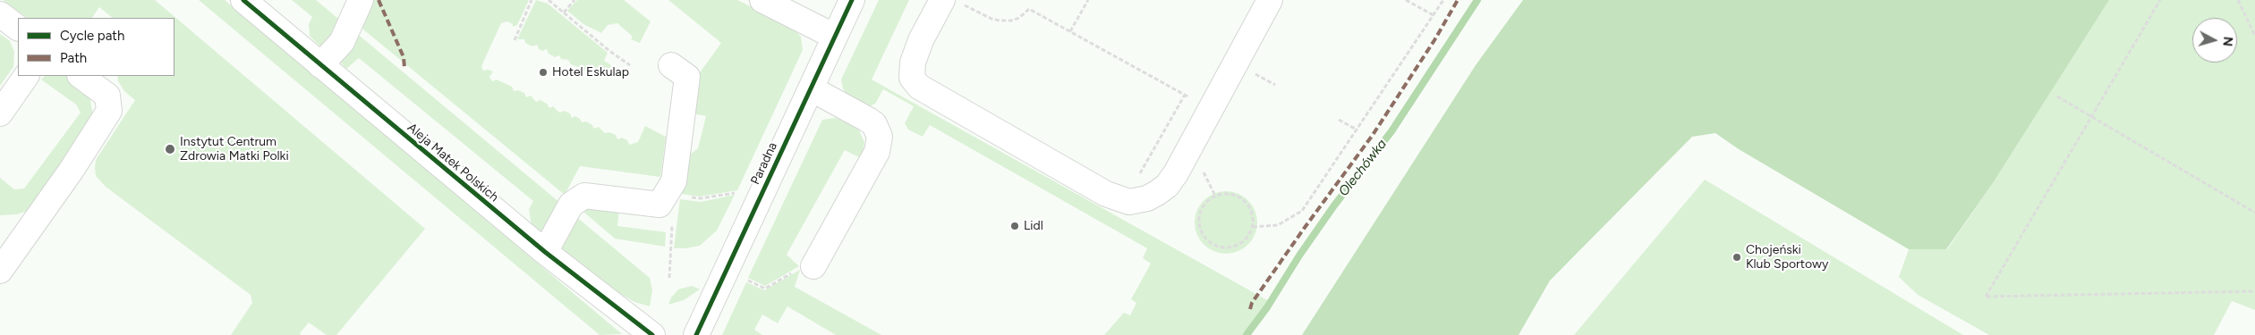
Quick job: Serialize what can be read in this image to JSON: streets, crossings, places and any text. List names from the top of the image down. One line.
{"streets":{"street":["Aleja Matek Polskich","Paradna"]},"water":["Olechówka"],"places":["Hotel Eskulap","Instytut Centrum Zdrowia Matki Polki","Lidl","Chojeński Klub Sportowy"],"legend":["Cycle path","Path"],"north":"right"}
